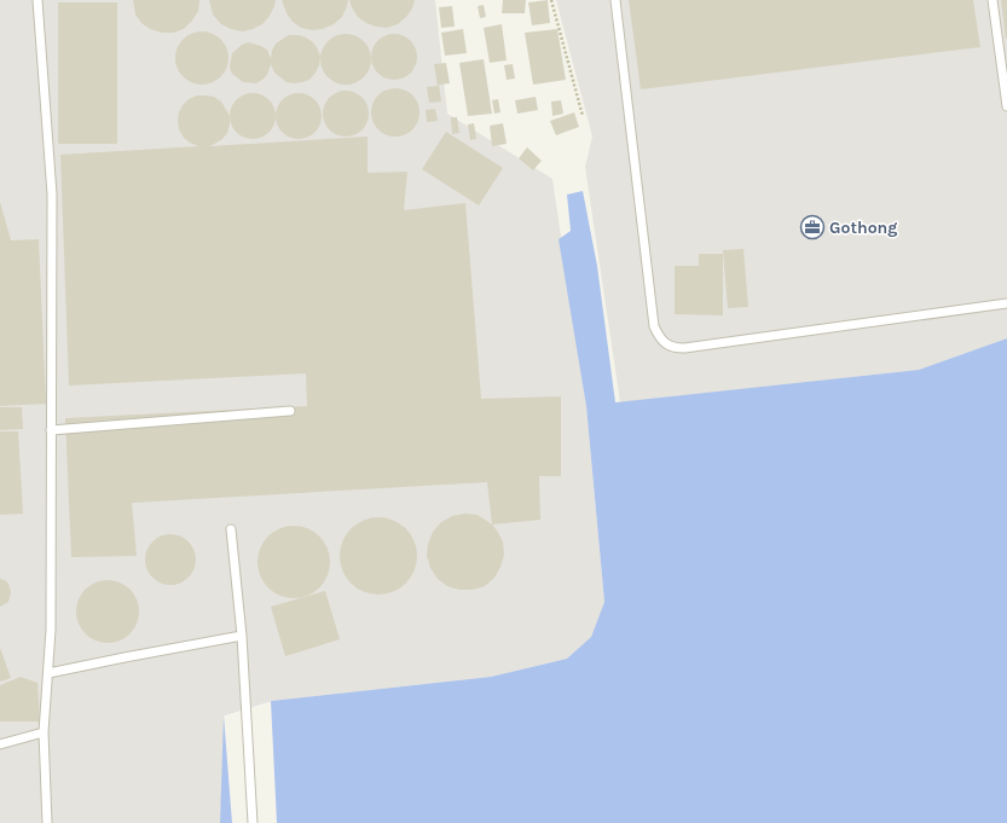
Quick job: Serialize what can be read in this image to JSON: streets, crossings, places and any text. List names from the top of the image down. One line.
{"places":{"office":["Gothong"]}}
